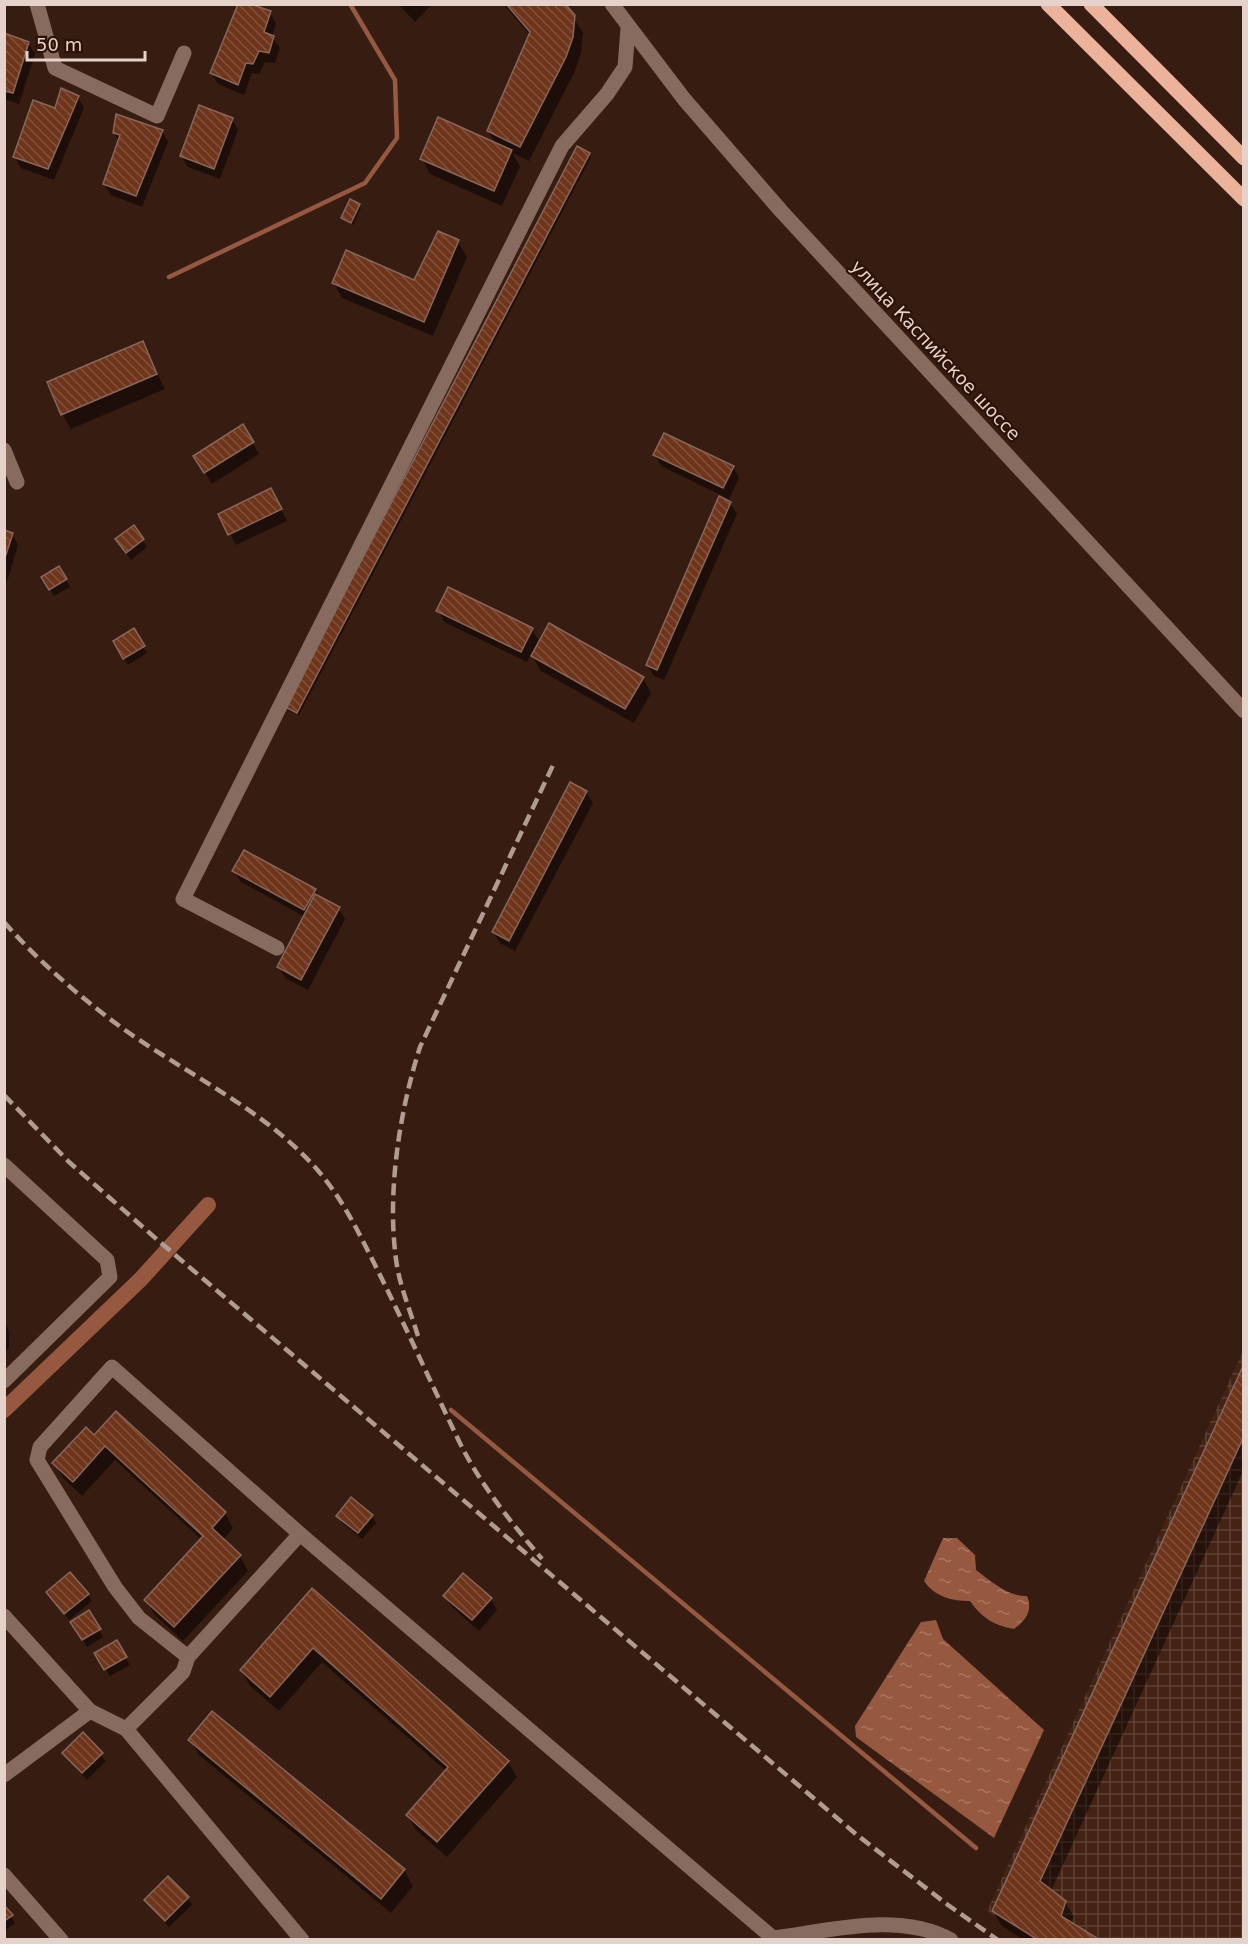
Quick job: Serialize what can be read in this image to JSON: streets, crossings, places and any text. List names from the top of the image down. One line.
{"streets":{"street":["улица Каспийское шоссе"]},"scale_bar":"50 m"}
